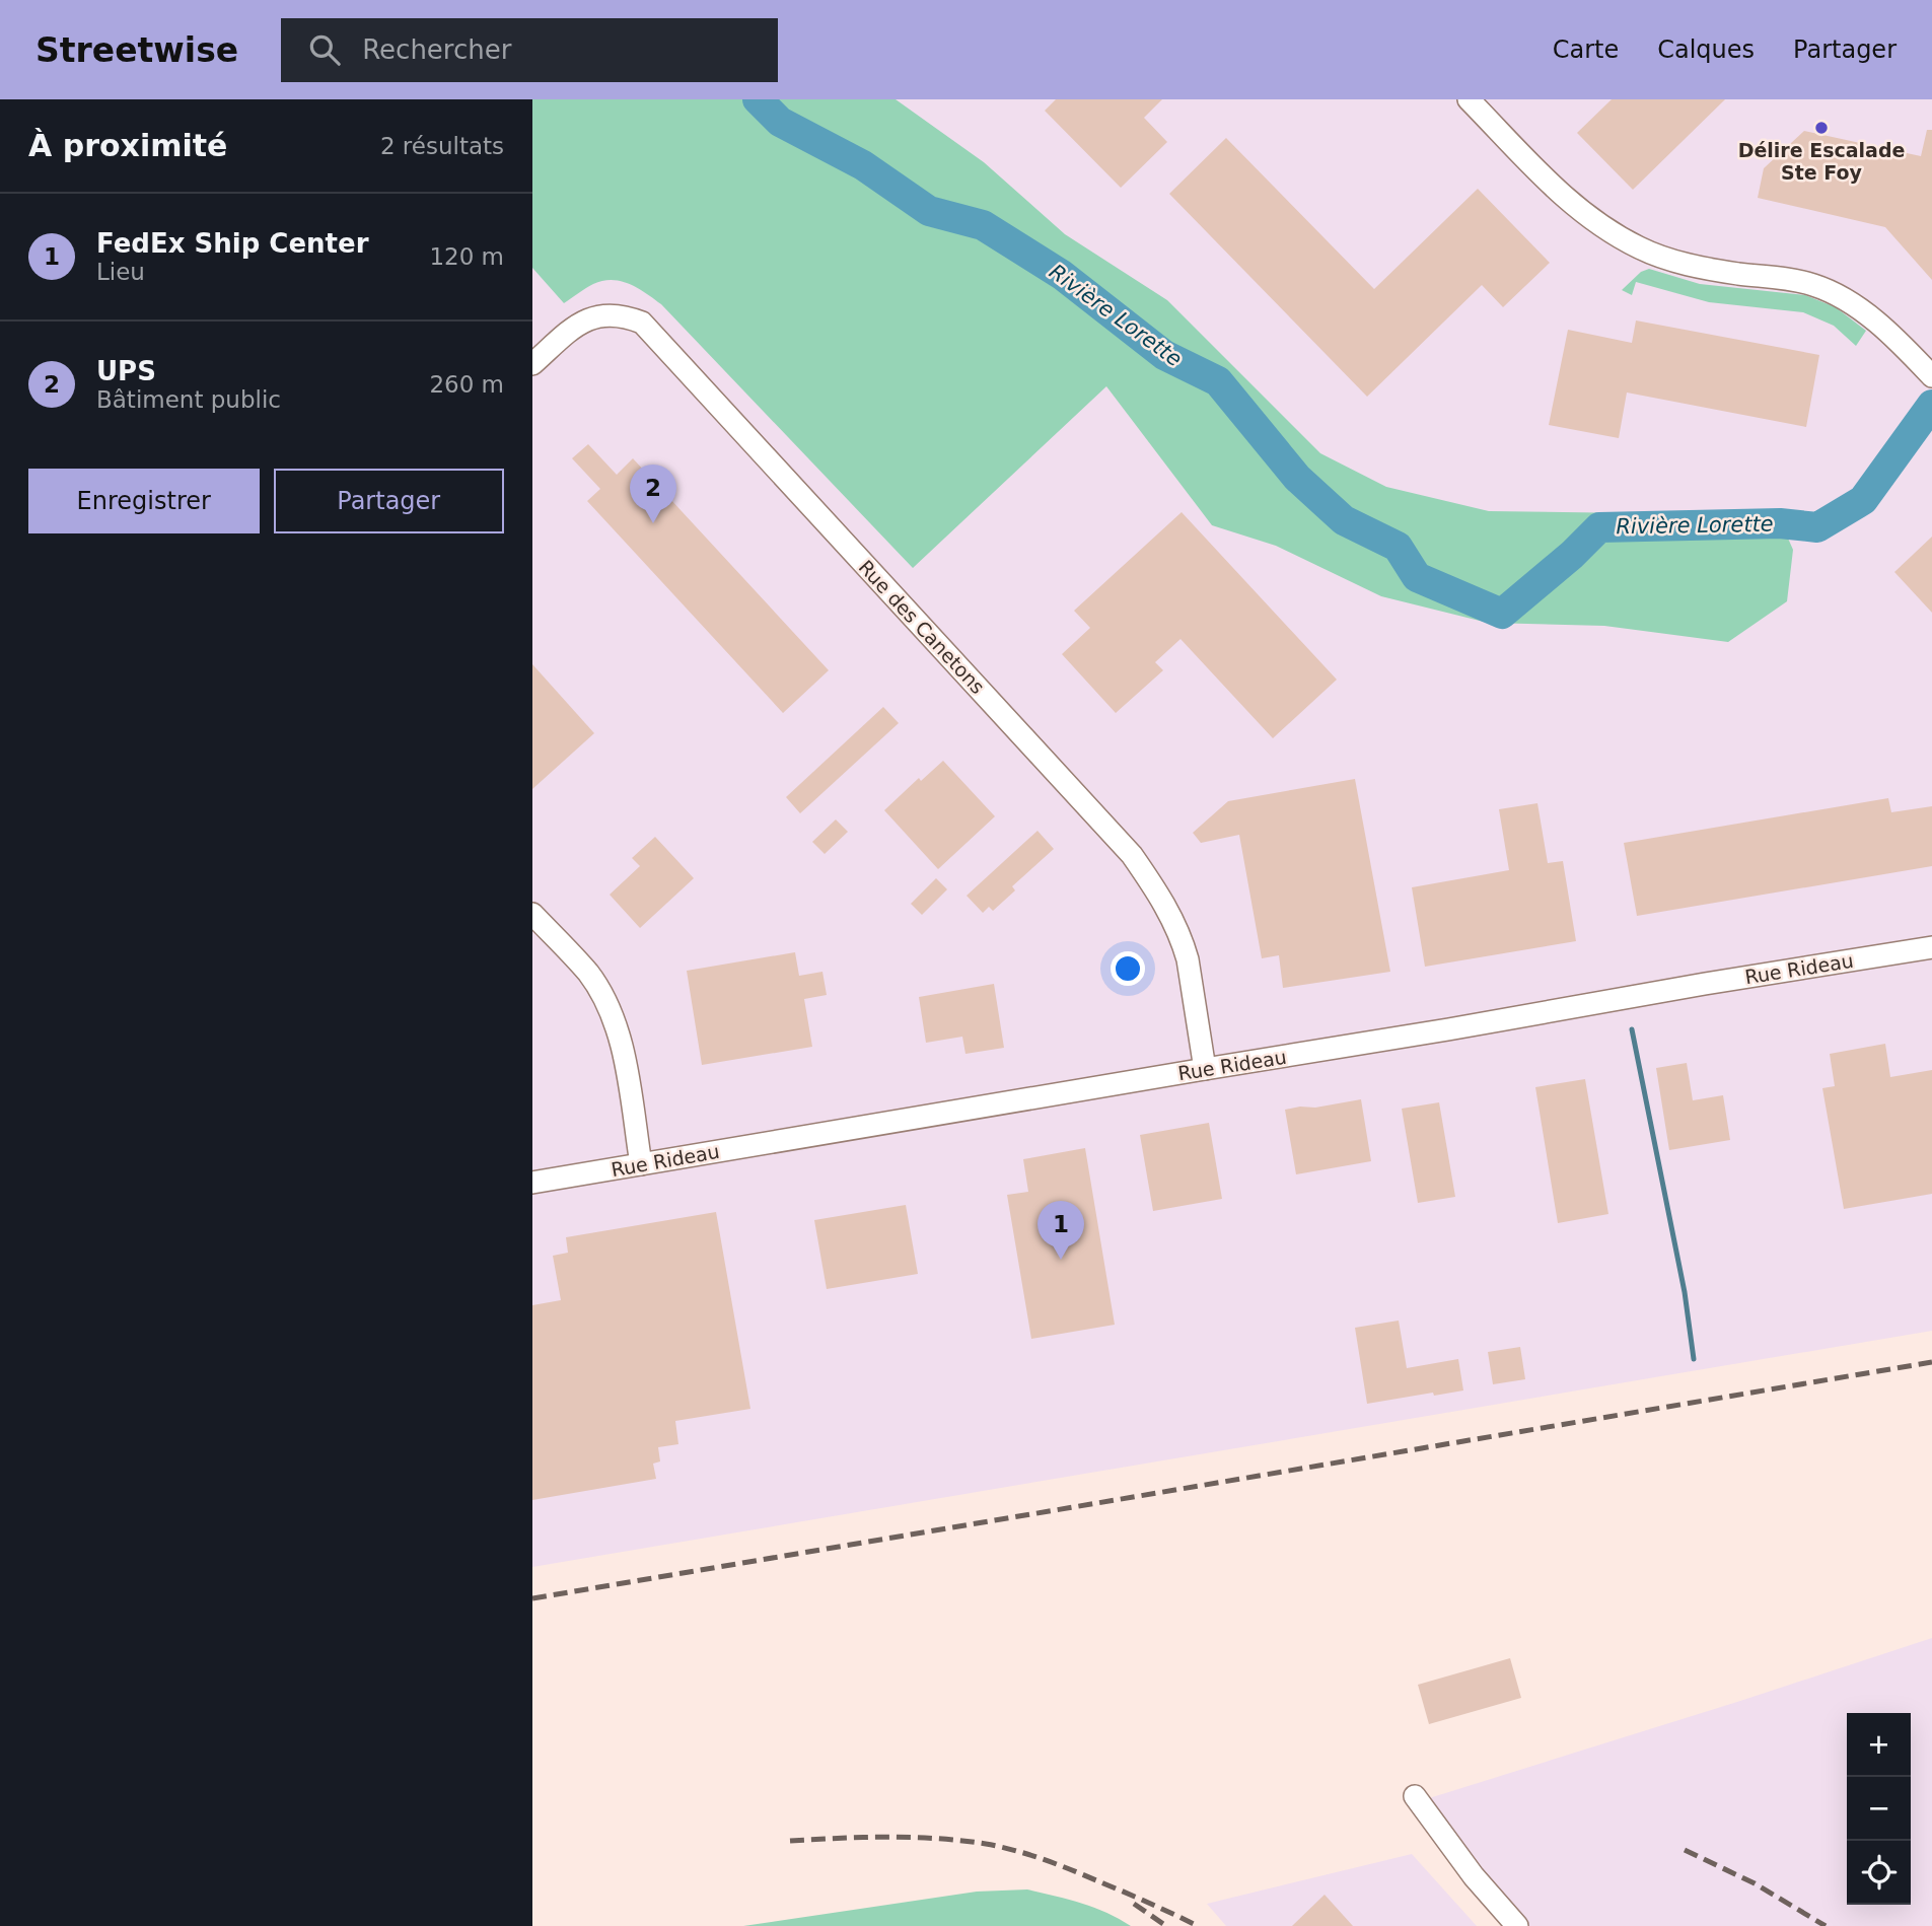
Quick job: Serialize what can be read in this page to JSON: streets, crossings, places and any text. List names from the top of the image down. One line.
{"streets":{"street":["Rue des Canetons","Rue Rideau"]},"crossings":[["Rue des Canetons","Rue Rideau"]],"water":["Rivière Lorette"],"places":["Délire Escalade Ste Foy"],"page":{"header":"Streetwise","search":"Rechercher","nav":["Carte","Calques","Partager"],"heading":["À proximité","2 résultats"],"list":[{"mark":"1","name":"FedEx Ship Center","note":"Lieu","value":"120 m"},{"mark":"2","name":"UPS","note":"Bâtiment public","value":"260 m"}],"buttons":["Enregistrer","Partager"],"pins":["2","1"],"map_buttons":["+","−"]}}
